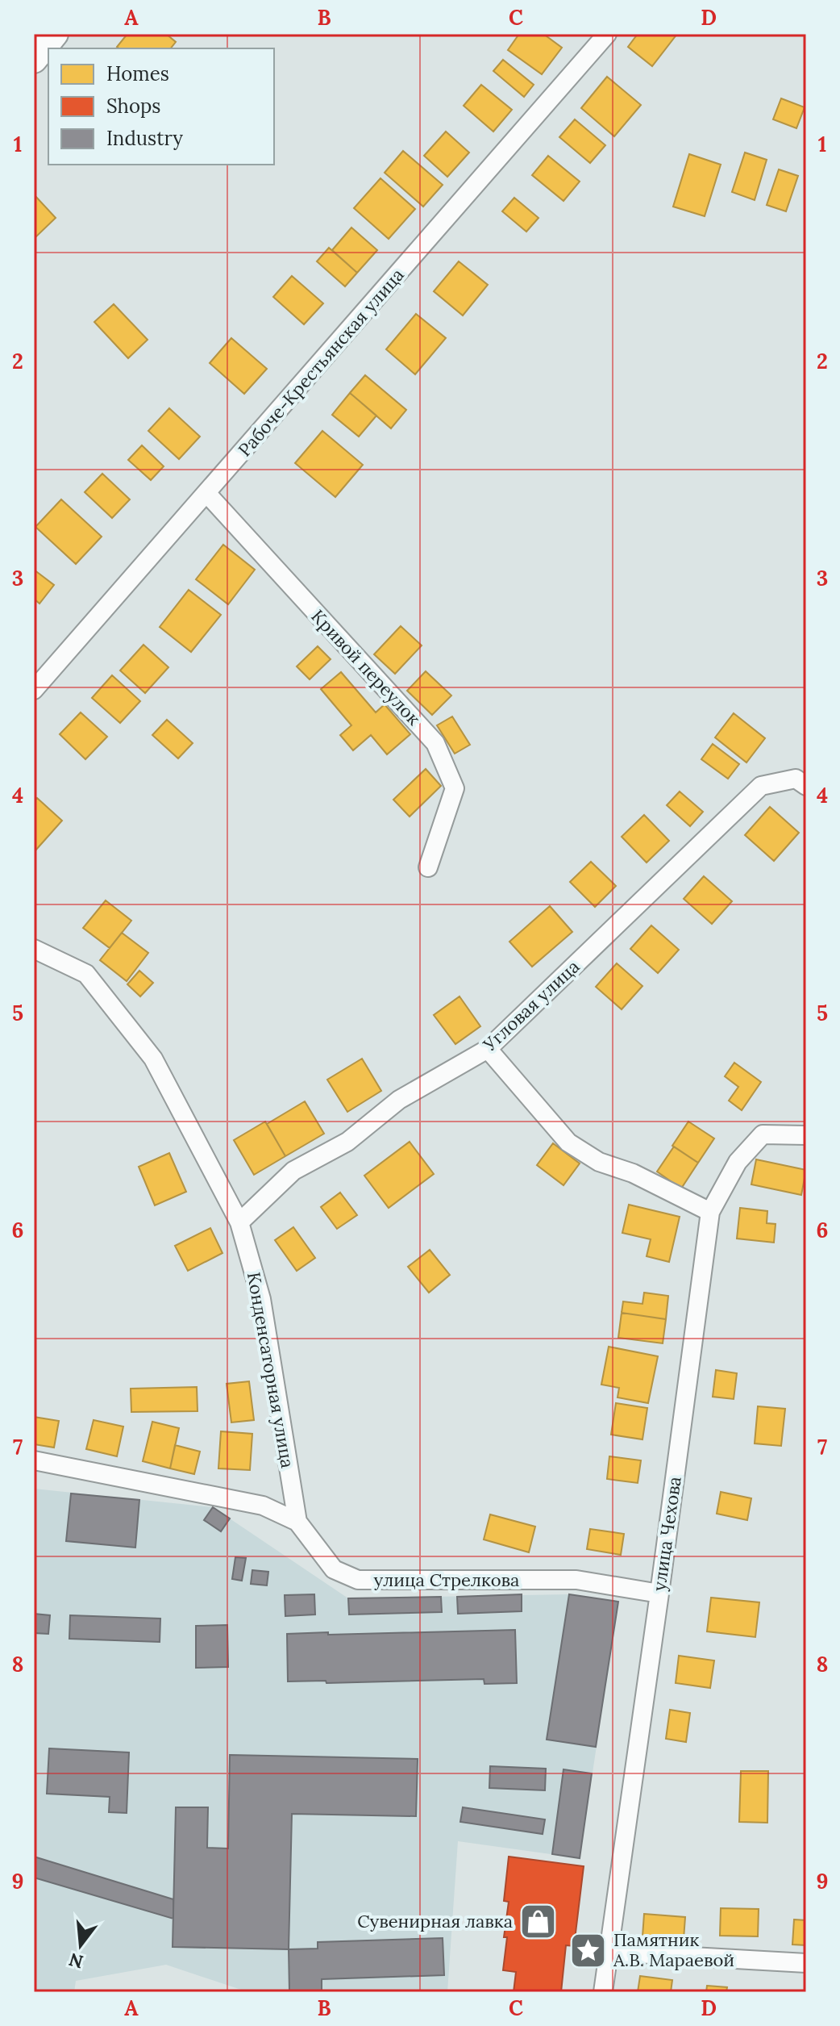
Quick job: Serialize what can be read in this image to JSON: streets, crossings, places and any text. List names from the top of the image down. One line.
{"streets":{"street":["Рабоче-Крестьянская улица","Кривой переулок","Угловая улица","Конденсаторная улица","улица Чехова","улица Стрелкова"]},"crossings":[["Рабоче-Крестьянская улица","Кривой переулок"],["Угловая улица","Конденсаторная улица"],["Конденсаторная улица","улица Стрелкова"],["улица Чехова","улица Стрелкова"]],"places":{"shop":["Сувенирная лавка"],"place":["Памятник А.В. Мараевой"]},"legend":["Homes","Shops","Industry"],"north":"bottom","grid":{"columns":["A","B","C","D"],"rows":["1","2","3","4","5","6","7","8","9"]}}
